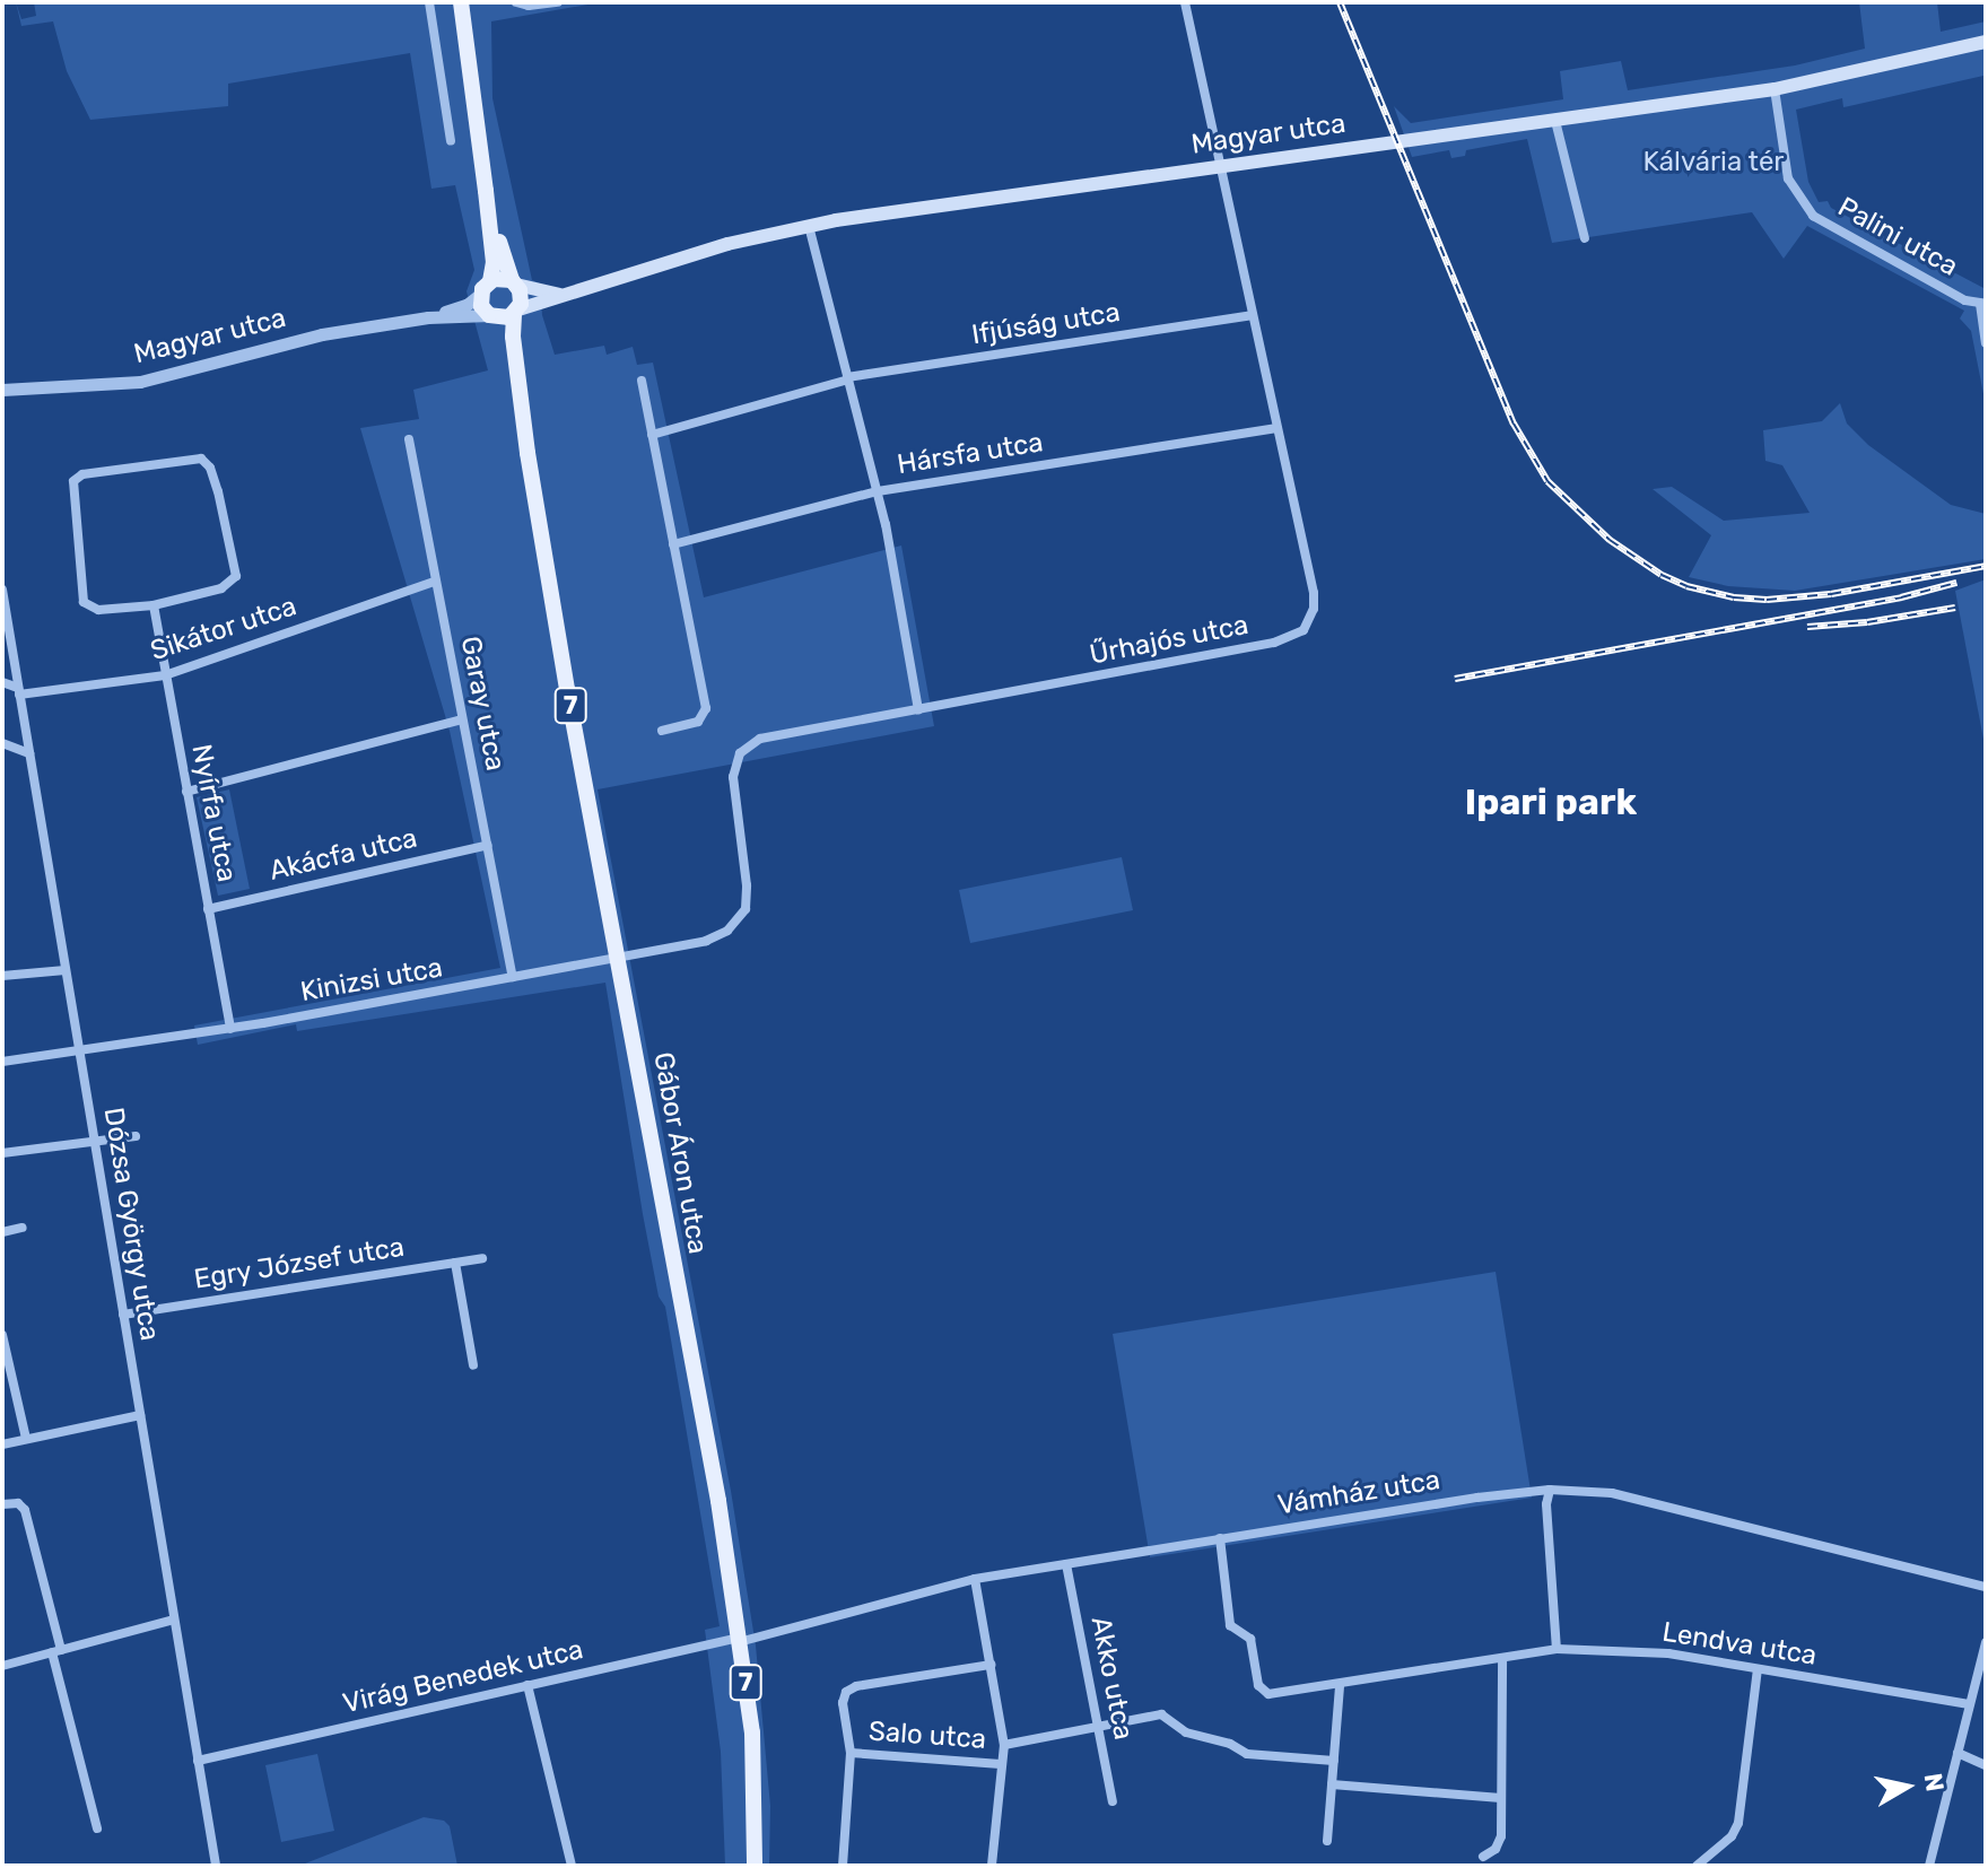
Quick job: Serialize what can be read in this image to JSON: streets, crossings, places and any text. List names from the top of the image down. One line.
{"streets":{"main road":["Magyar utca","7","Gábor Áron utca"],"street":["Palini utca","Ifjúság utca","Hársfa utca","Sikátor utca","Űrhajós utca","Garay utca","Nyírfa utca","Akácfa utca","Kinizsi utca","Dózsa György utca","Egry József utca","Vámház utca","Lendva utca","Virág Benedek utca","Akko utca","Salo utca"]},"crossings":[["Magyar utca","Palini utca"],["Magyar utca","Űrhajós utca"],["Magyar utca","7"],["Magyar utca","Gábor Áron utca"],["Ifjúság utca","Űrhajós utca"],["Hársfa utca","Űrhajós utca"],["Sikátor utca","Garay utca"],["Sikátor utca","Nyírfa utca"],["Sikátor utca","Dózsa György utca"],["Űrhajós utca","Kinizsi utca"],["Garay utca","Akácfa utca"],["Garay utca","Kinizsi utca"],["7","Gábor Áron utca"],["Nyírfa utca","Akácfa utca"],["Nyírfa utca","Kinizsi utca"],["Kinizsi utca","Gábor Áron utca"],["Kinizsi utca","Dózsa György utca"],["Gábor Áron utca","Vámház utca"],["Gábor Áron utca","Virág Benedek utca"],["Dózsa György utca","Egry József utca"],["Dózsa György utca","Virág Benedek utca"],["Vámház utca","Lendva utca"],["Vámház utca","Virág Benedek utca"],["Vámház utca","Akko utca"]],"districts":["Ipari park"],"parks":["Kálvária tér"],"north":"right"}
